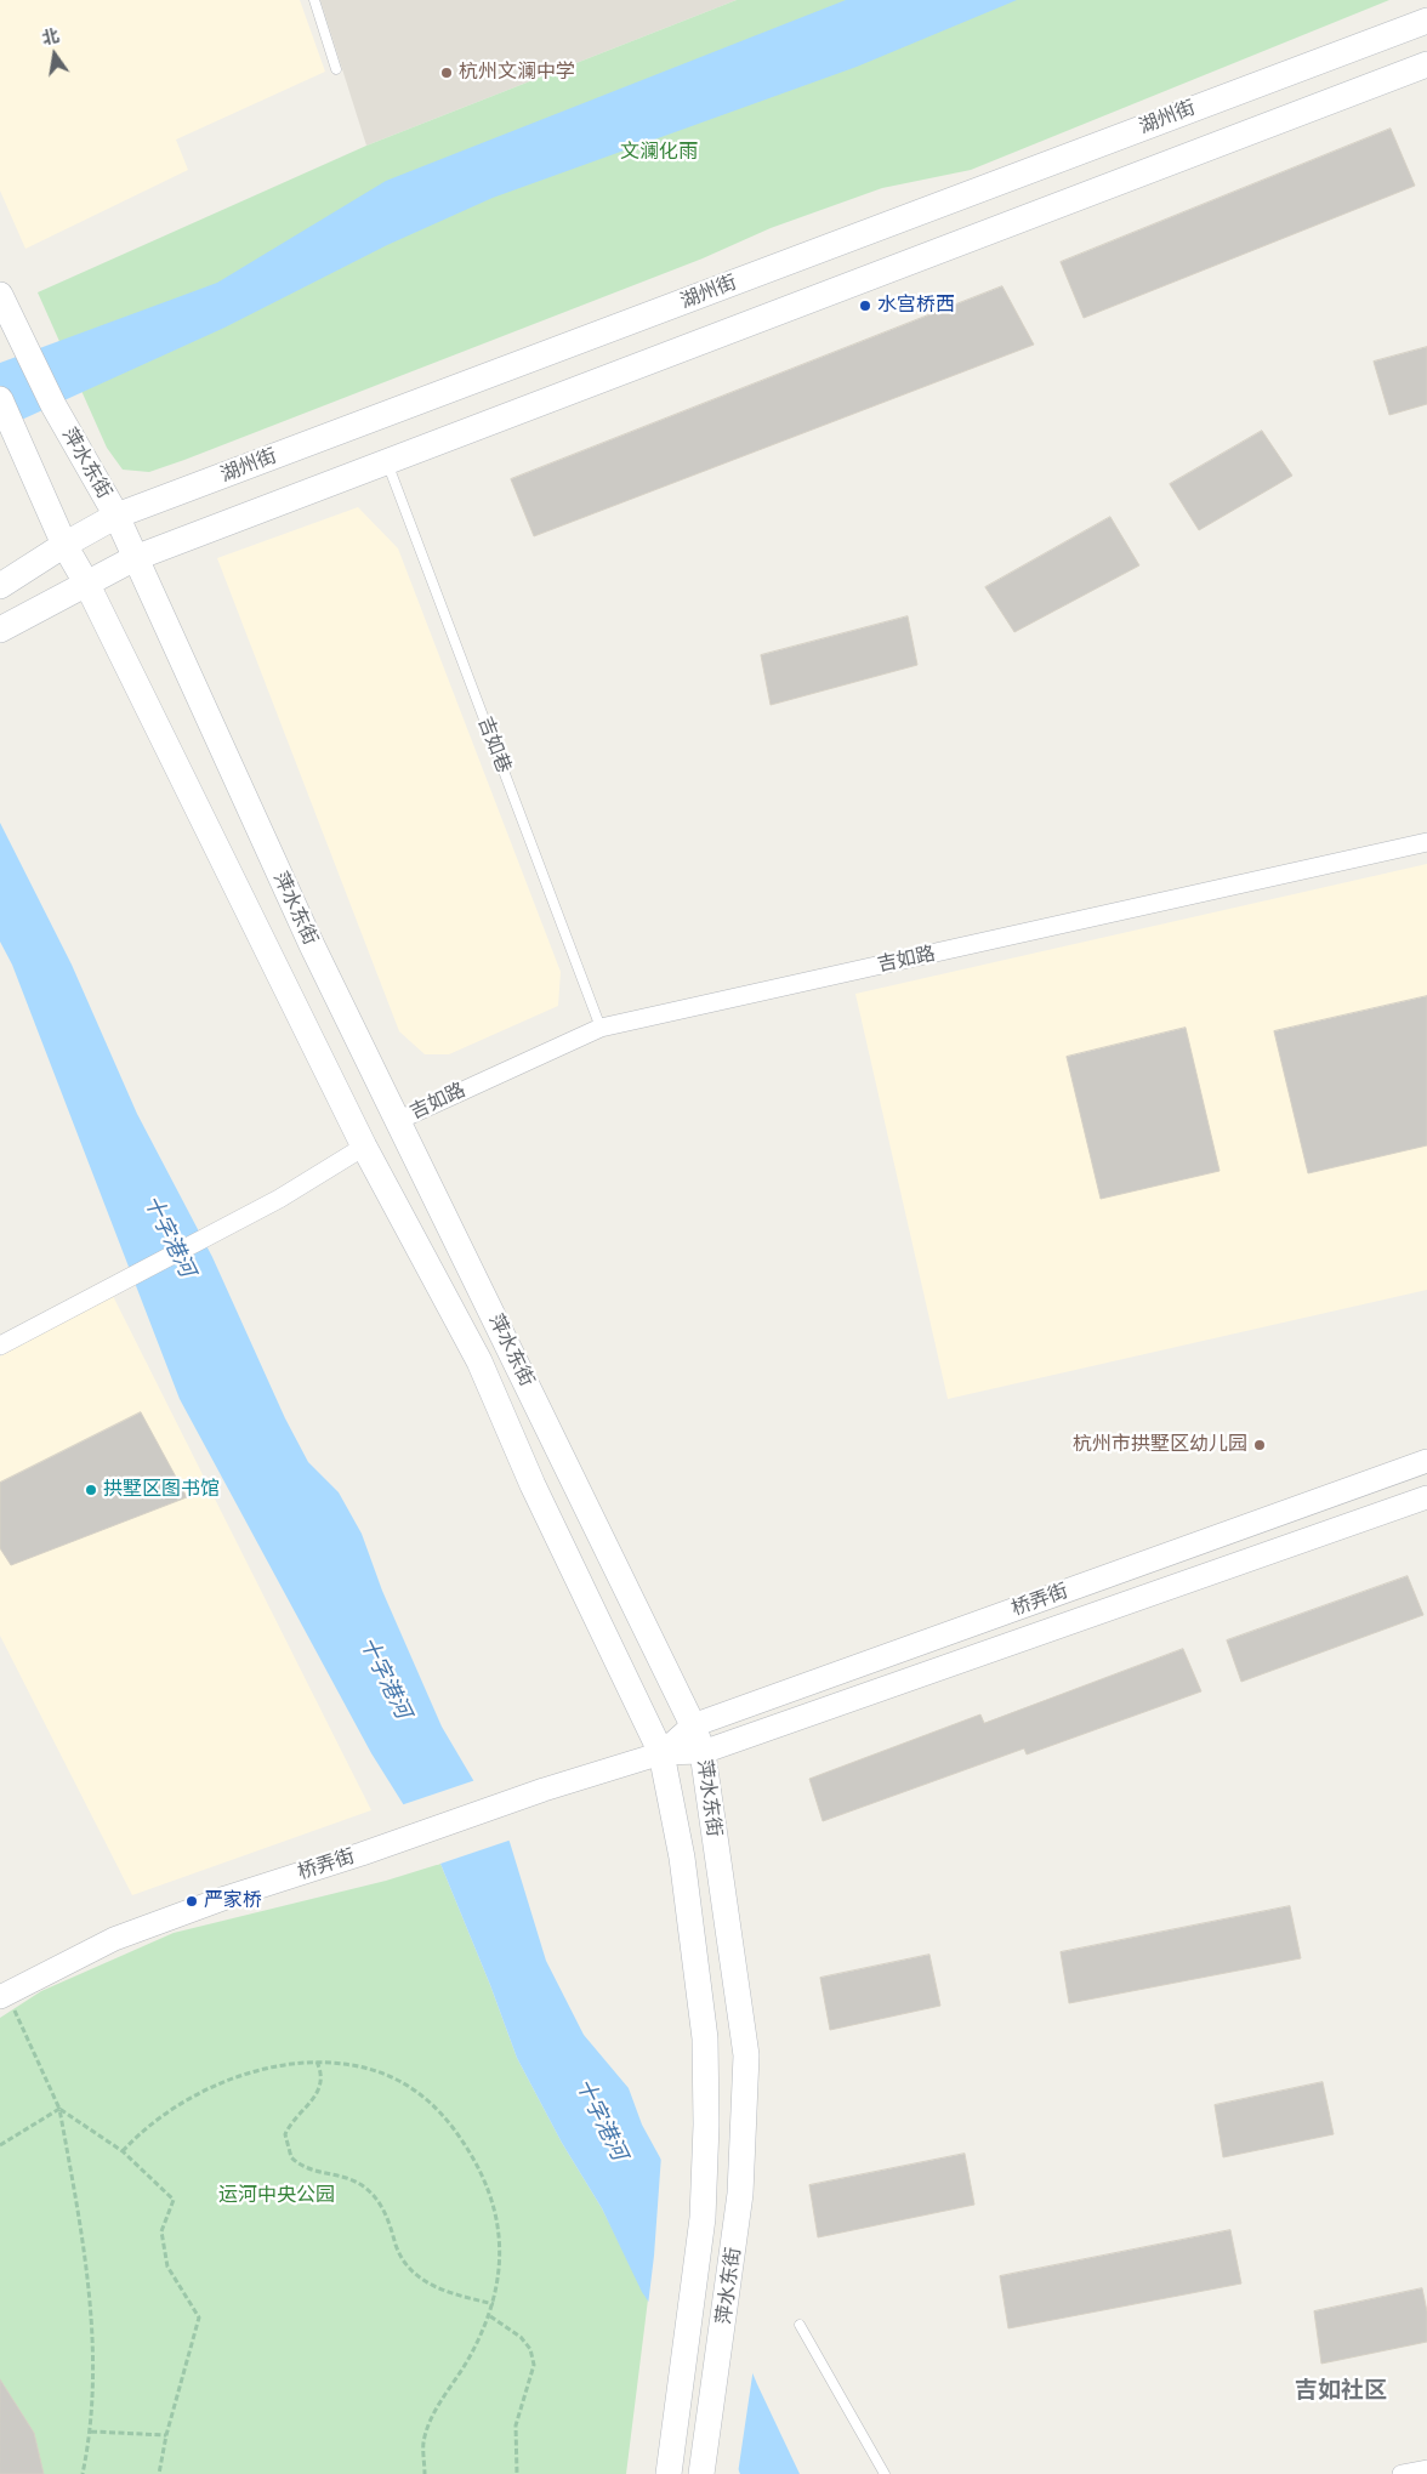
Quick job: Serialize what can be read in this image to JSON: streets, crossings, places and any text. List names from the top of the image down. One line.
{"streets":{"main road":["湖州街","萍水东街"],"street":["吉如路","桥弄街"],"lane":["吉如巷"]},"crossings":[["湖州街","萍水东街"],["萍水东街","吉如路"],["萍水东街","桥弄街"],["吉如巷","吉如路"]],"districts":["吉如社区"],"water":["十字港河"],"parks":["文澜化雨","运河中央公园"],"places":["杭州文澜中学","水宫桥西","杭州市拱墅区幼儿园","拱墅区图书馆","严家桥"],"north":"top"}
